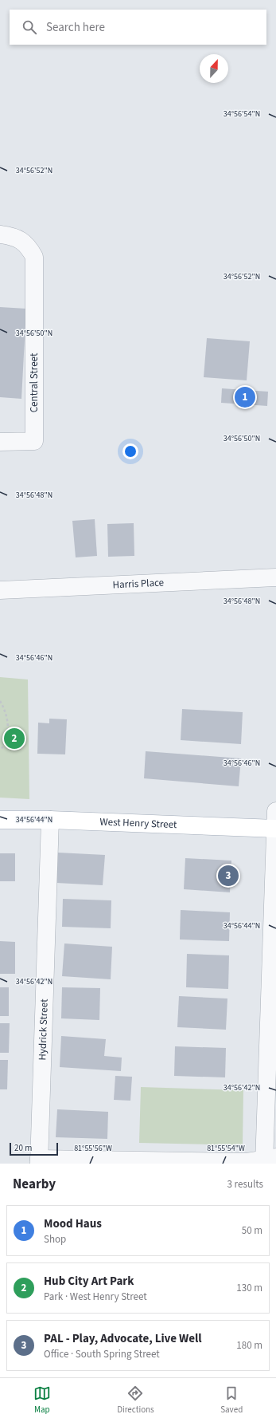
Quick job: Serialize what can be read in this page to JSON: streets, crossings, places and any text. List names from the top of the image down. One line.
{"streets":{"main road":["West Henry Street"],"street":["Central Street","Harris Place","Hydrick Street"]},"crossings":[["West Henry Street","Hydrick Street"]],"scale_bar":"20 m","north":"top","page":{"search":"Search here","pins":["1","2","3"],"scale":"20 m","heading":["Nearby","3 results"],"list":[{"mark":"1","name":"Mood Haus","note":"Shop","value":"50 m"},{"mark":"2","name":"Hub City Art Park","note":"Park · West Henry Street","value":"130 m"},{"mark":"3","name":"PAL - Play, Advocate, Live Well","note":"Office · South Spring Street","value":"180 m"}],"nav":["Map","Directions","Saved"]},"coordinates":["34°56'54\"N","34°56'52\"N","34°56'50\"N","34°56'48\"N","34°56'46\"N","34°56'44\"N","34°56'42\"N","81°55'56\"W","81°55'54\"W"]}
